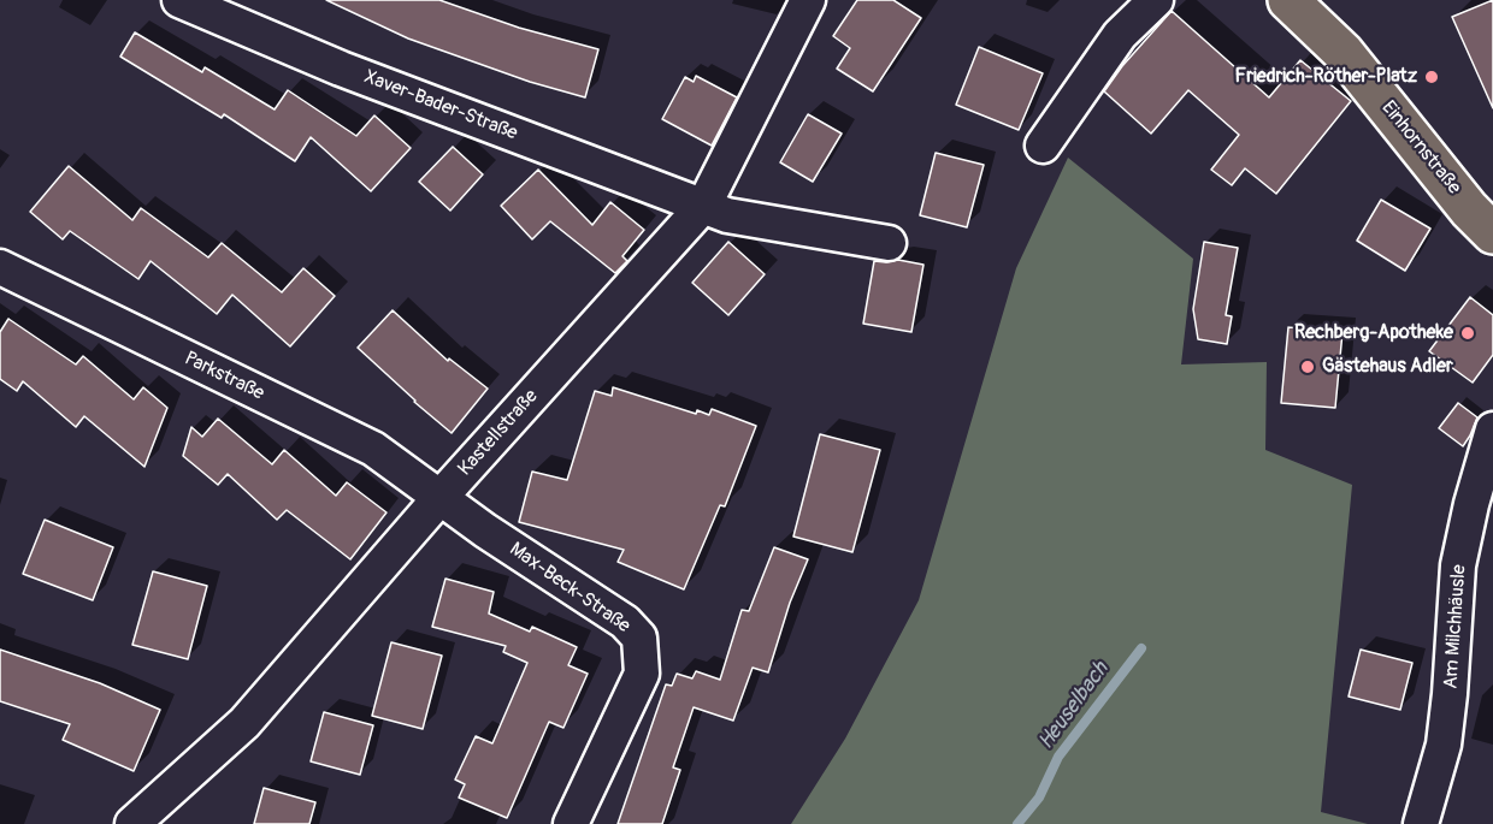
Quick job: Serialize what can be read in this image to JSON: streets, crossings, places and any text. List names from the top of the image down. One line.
{"streets":{"main road":["Einhornstraße"],"street":["Xaver-Bader-Straße","Parkstraße","Kastellstraße","Max-Beck-Straße","Am Milchhäusle"]},"crossings":[["Xaver-Bader-Straße","Kastellstraße"],["Parkstraße","Kastellstraße"],["Parkstraße","Max-Beck-Straße"],["Kastellstraße","Max-Beck-Straße"]],"water":["Heuselbach"],"places":["Friedrich-Röther-Platz","Rechberg-Apotheke","Gästehaus Adler"]}
